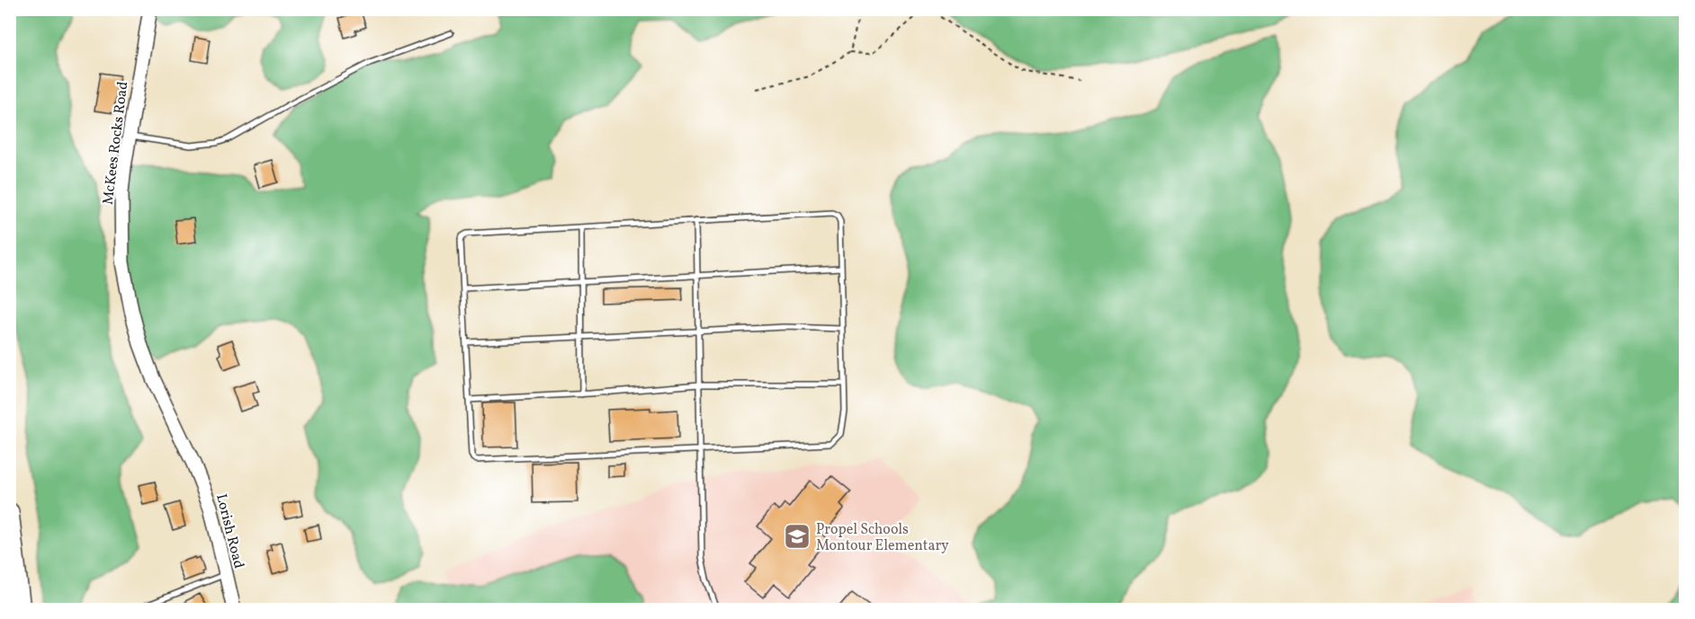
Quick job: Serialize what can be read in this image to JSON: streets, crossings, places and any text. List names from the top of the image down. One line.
{"streets":{"street":["McKees Rocks Road","Lorish Road"]},"crossings":[["McKees Rocks Road","Lorish Road"]],"places":{"school or university":["Propel Schools Montour Elementary"]}}
